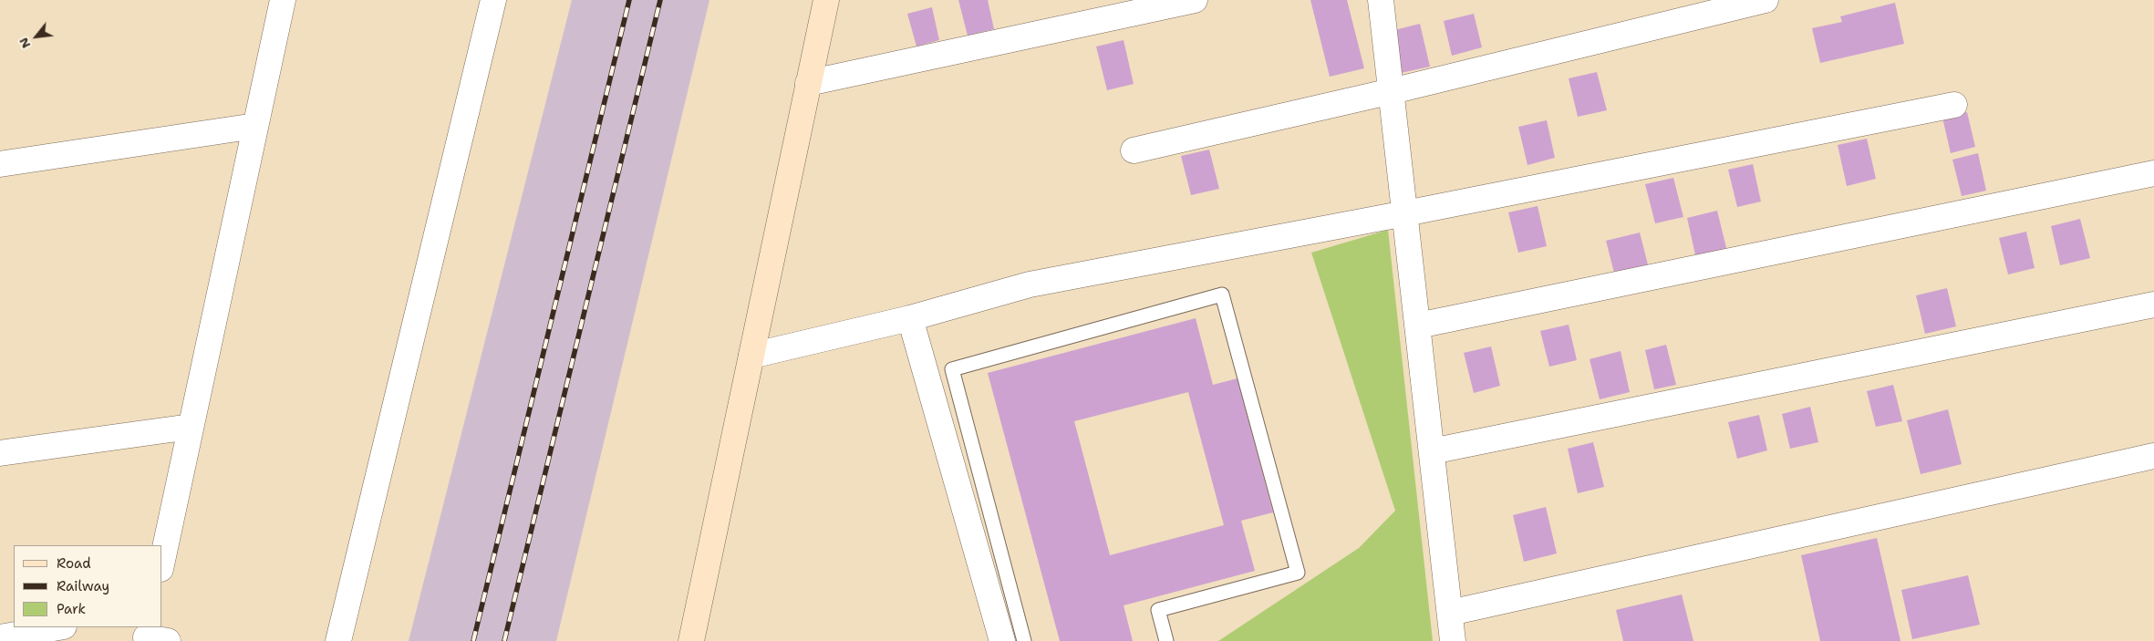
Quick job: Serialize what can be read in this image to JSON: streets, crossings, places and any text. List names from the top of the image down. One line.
{"legend":["Road","Railway","Park"],"north":"bottom left"}
